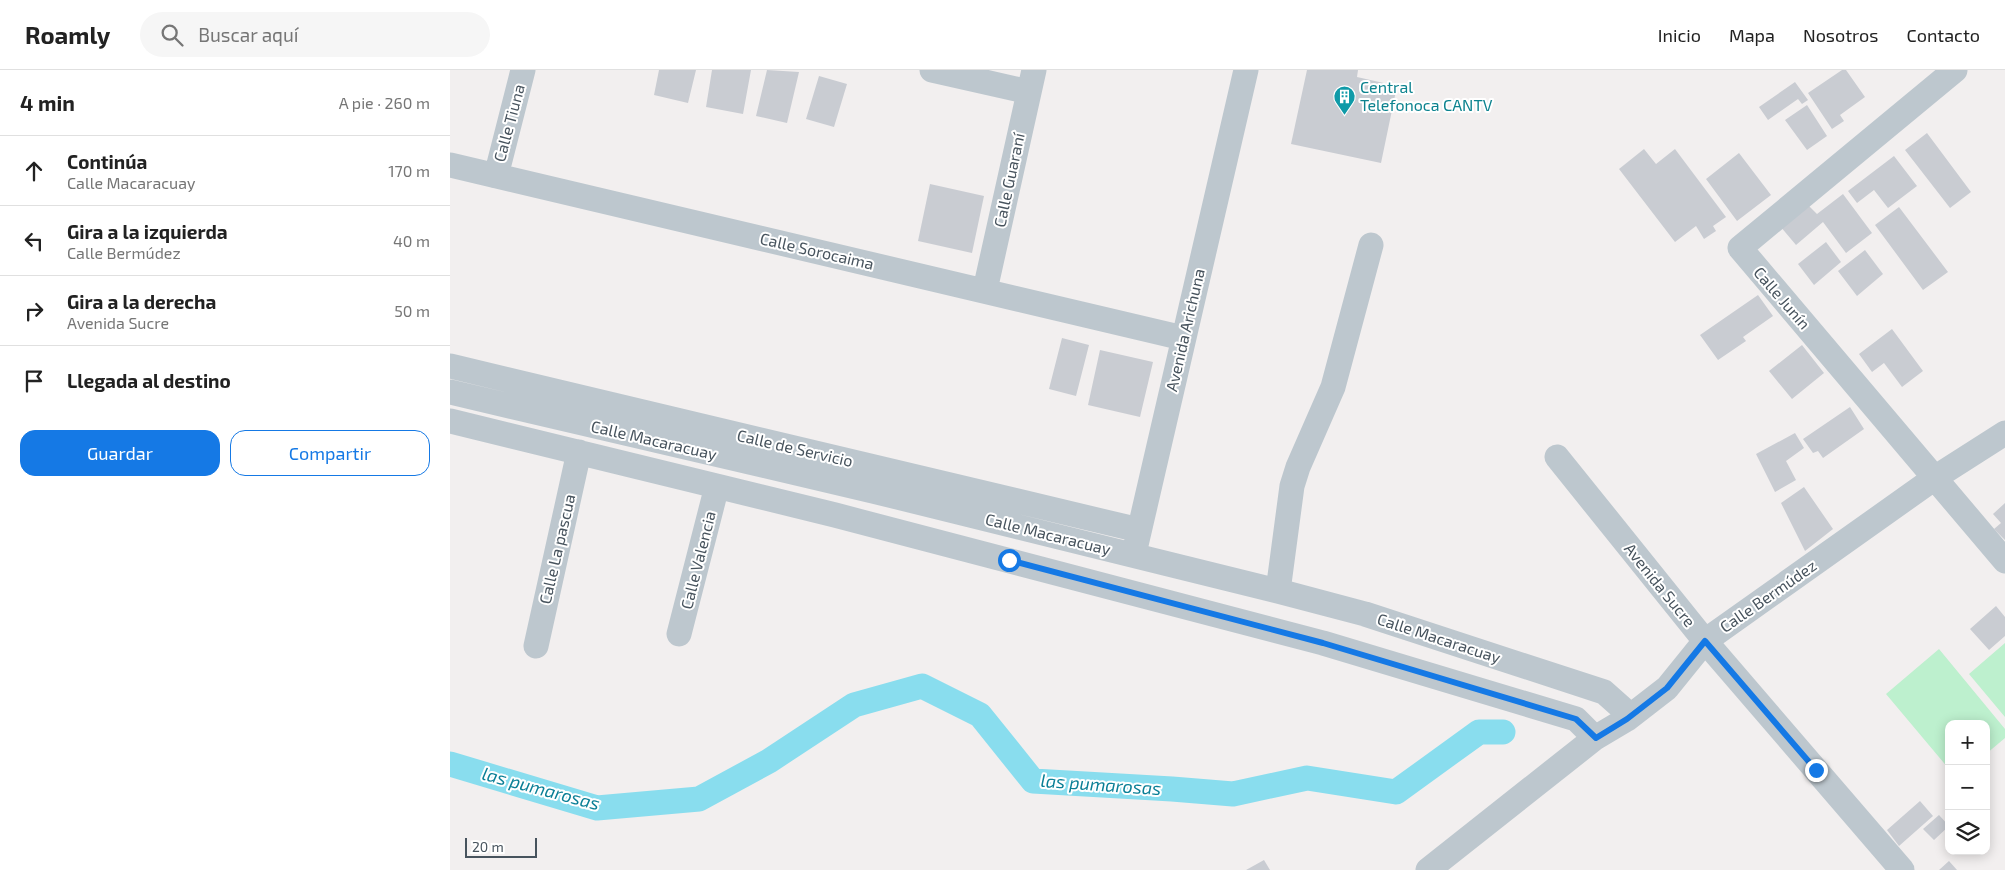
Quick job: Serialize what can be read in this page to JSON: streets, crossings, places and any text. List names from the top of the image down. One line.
{"streets":{"street":["Calle Tiuna","Calle Guaraní","Calle Sorocaima","Calle Junín","Avenida Arichuna","Calle Macaracuay","Calle de Servicio","Calle La pascua","Calle Valencia","Avenida Sucre","Calle Bermúdez"]},"crossings":[["Calle Tiuna","Calle Sorocaima"],["Calle Guaraní","Calle Sorocaima"],["Calle Sorocaima","Avenida Arichuna"],["Calle Junín","Calle Bermúdez"],["Avenida Arichuna","Calle Macaracuay"],["Avenida Arichuna","Calle de Servicio"],["Calle Macaracuay","Calle La pascua"],["Calle Macaracuay","Calle Valencia"],["Calle Macaracuay","Calle Bermúdez"],["Avenida Sucre","Calle Bermúdez"]],"water":["las pumarosas"],"places":{"building":["Central Telefonoca CANTV"]},"scale_bar":"20 m","page":{"header":"Roamly","search":"Buscar aquí","nav":["Inicio","Mapa","Nosotros","Contacto"],"heading":["4 min","A pie · 260 m"],"list":[["Continúa","Calle Macaracuay","170 m"],["Gira a la izquierda","Calle Bermúdez","40 m"],["Gira a la derecha","Avenida Sucre","50 m"],"Llegada al destino"],"buttons":["Guardar","Compartir"],"map_buttons":["+","−"],"scale":"20 m"}}
